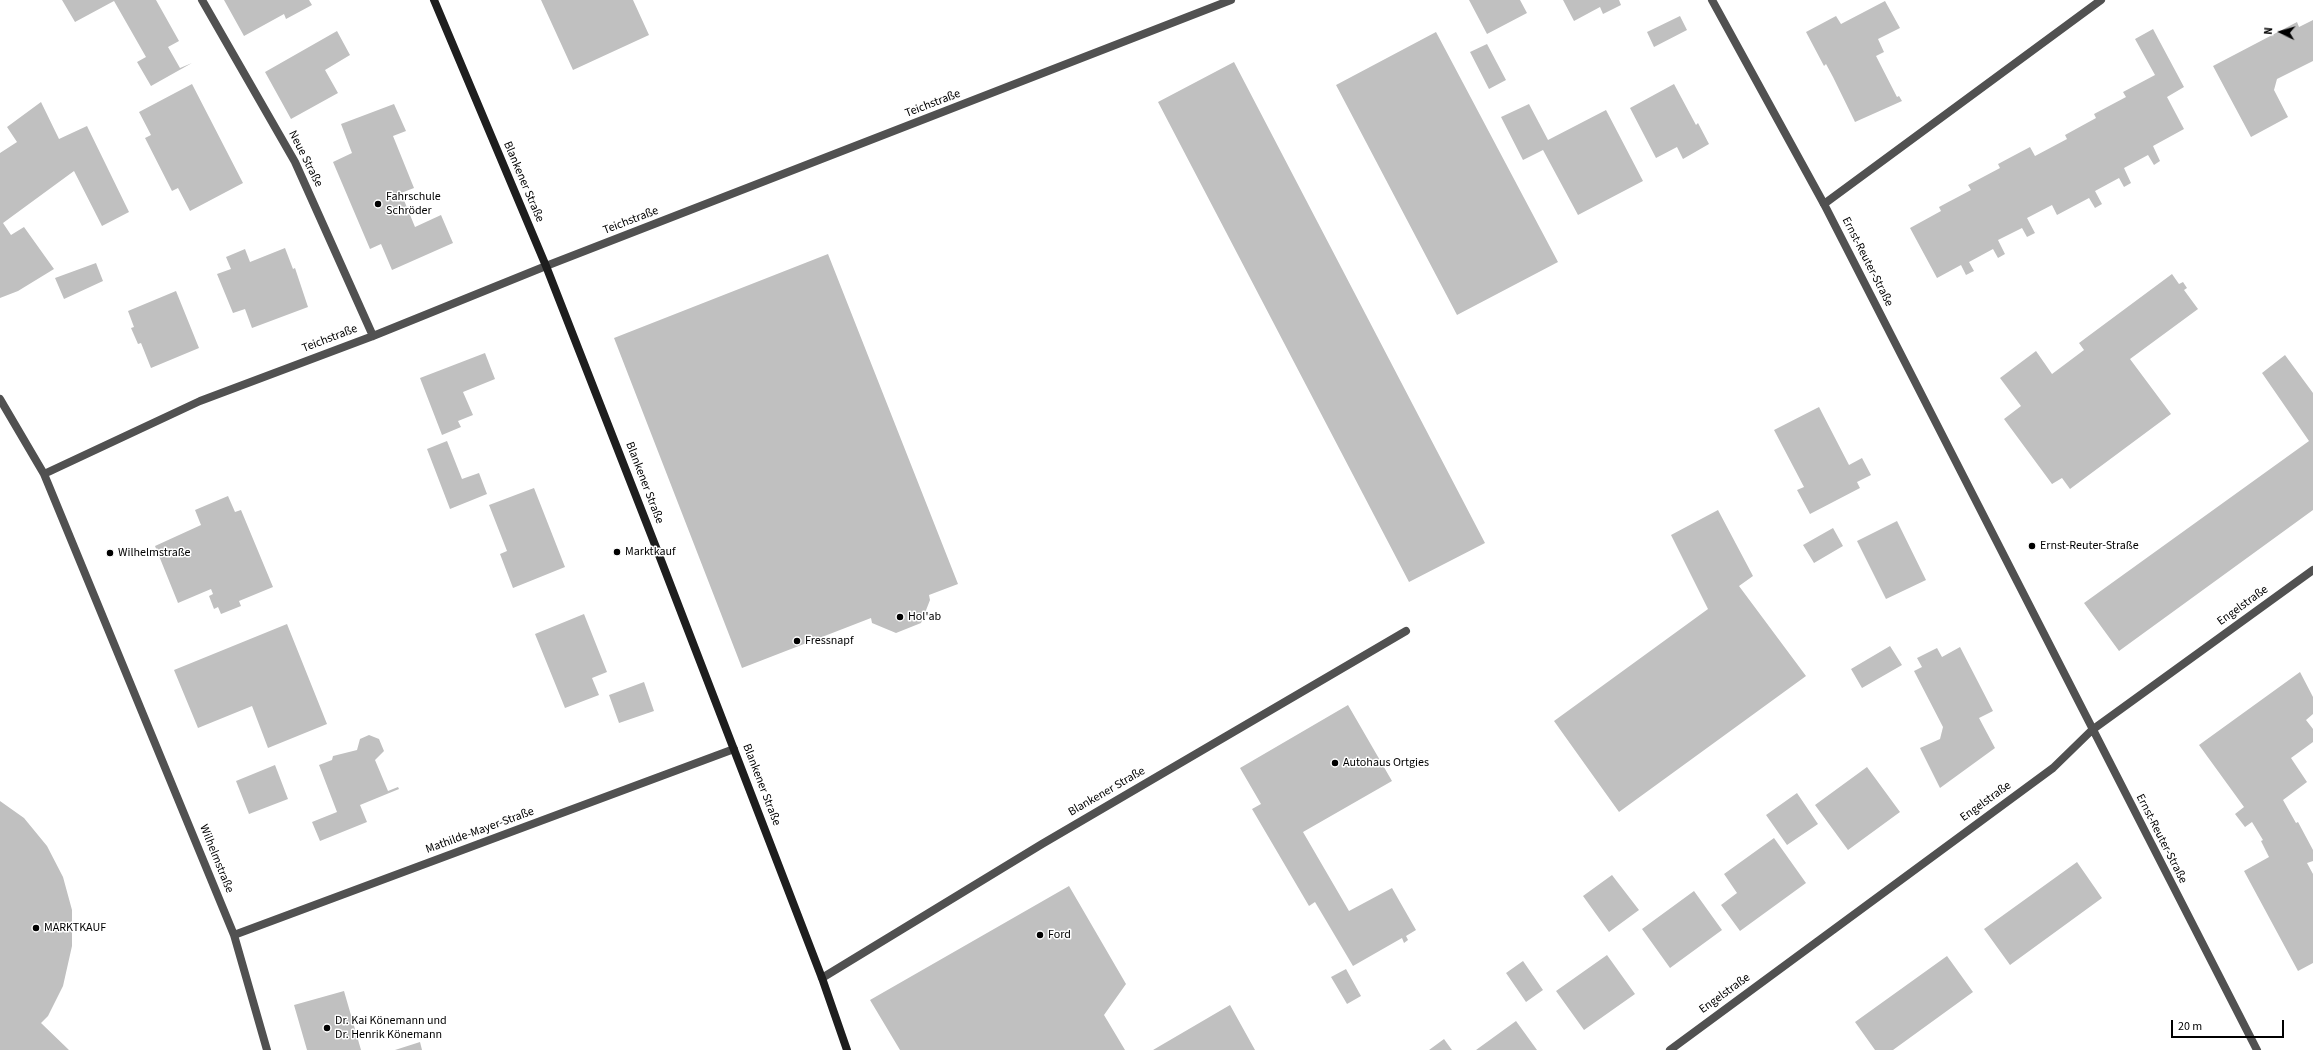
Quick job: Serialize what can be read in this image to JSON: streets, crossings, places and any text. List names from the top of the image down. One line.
{"streets":{"main road":["Blankener Straße"],"street":["Teichstraße","Neue Straße","Ernst-Reuter-Straße","Engelstraße","Mathilde-Mayer-Straße","Wilhelmstraße"]},"crossings":[["Teichstraße","Neue Straße"],["Teichstraße","Blankener Straße"],["Teichstraße","Wilhelmstraße"],["Blankener Straße","Mathilde-Mayer-Straße"],["Ernst-Reuter-Straße","Engelstraße"],["Mathilde-Mayer-Straße","Wilhelmstraße"]],"places":["Fahrschule Schröder","Ernst-Reuter-Straße","Marktkauf","Wilhelmstraße","Hol'ab","Fressnapf","Autohaus Ortgies","MARKTKAUF","Ford","Dr. Kai Könemann und Dr. Henrik Könemann"],"scale_bar":"20 m","north":"left"}
